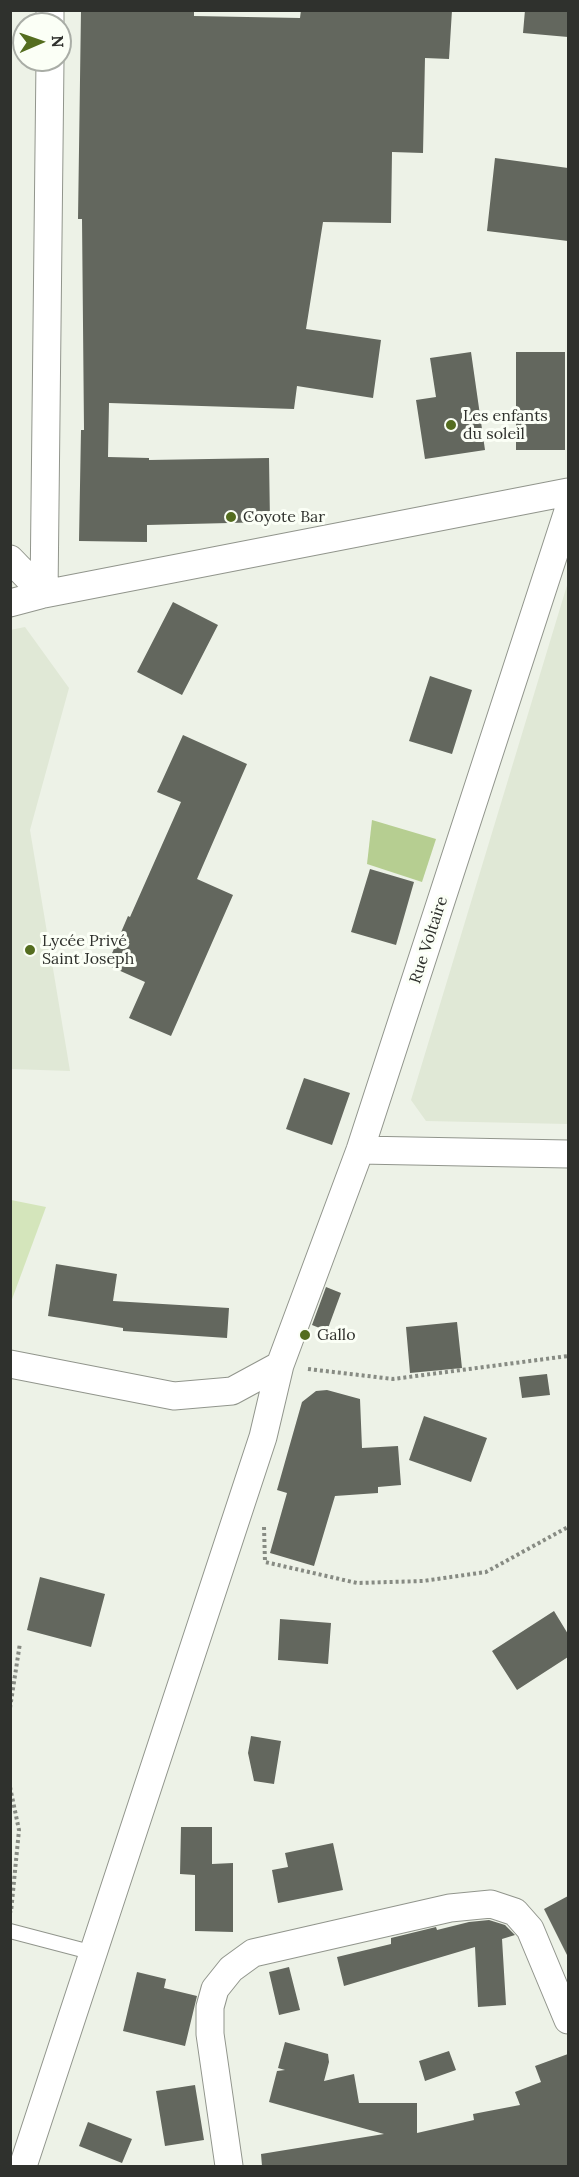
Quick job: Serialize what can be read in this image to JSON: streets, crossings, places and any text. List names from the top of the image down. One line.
{"streets":{"street":["Rue Voltaire"]},"places":["Les enfants du soleil","Coyote Bar","Lycée Privé Saint Joseph","Gallo"],"north":"right"}
